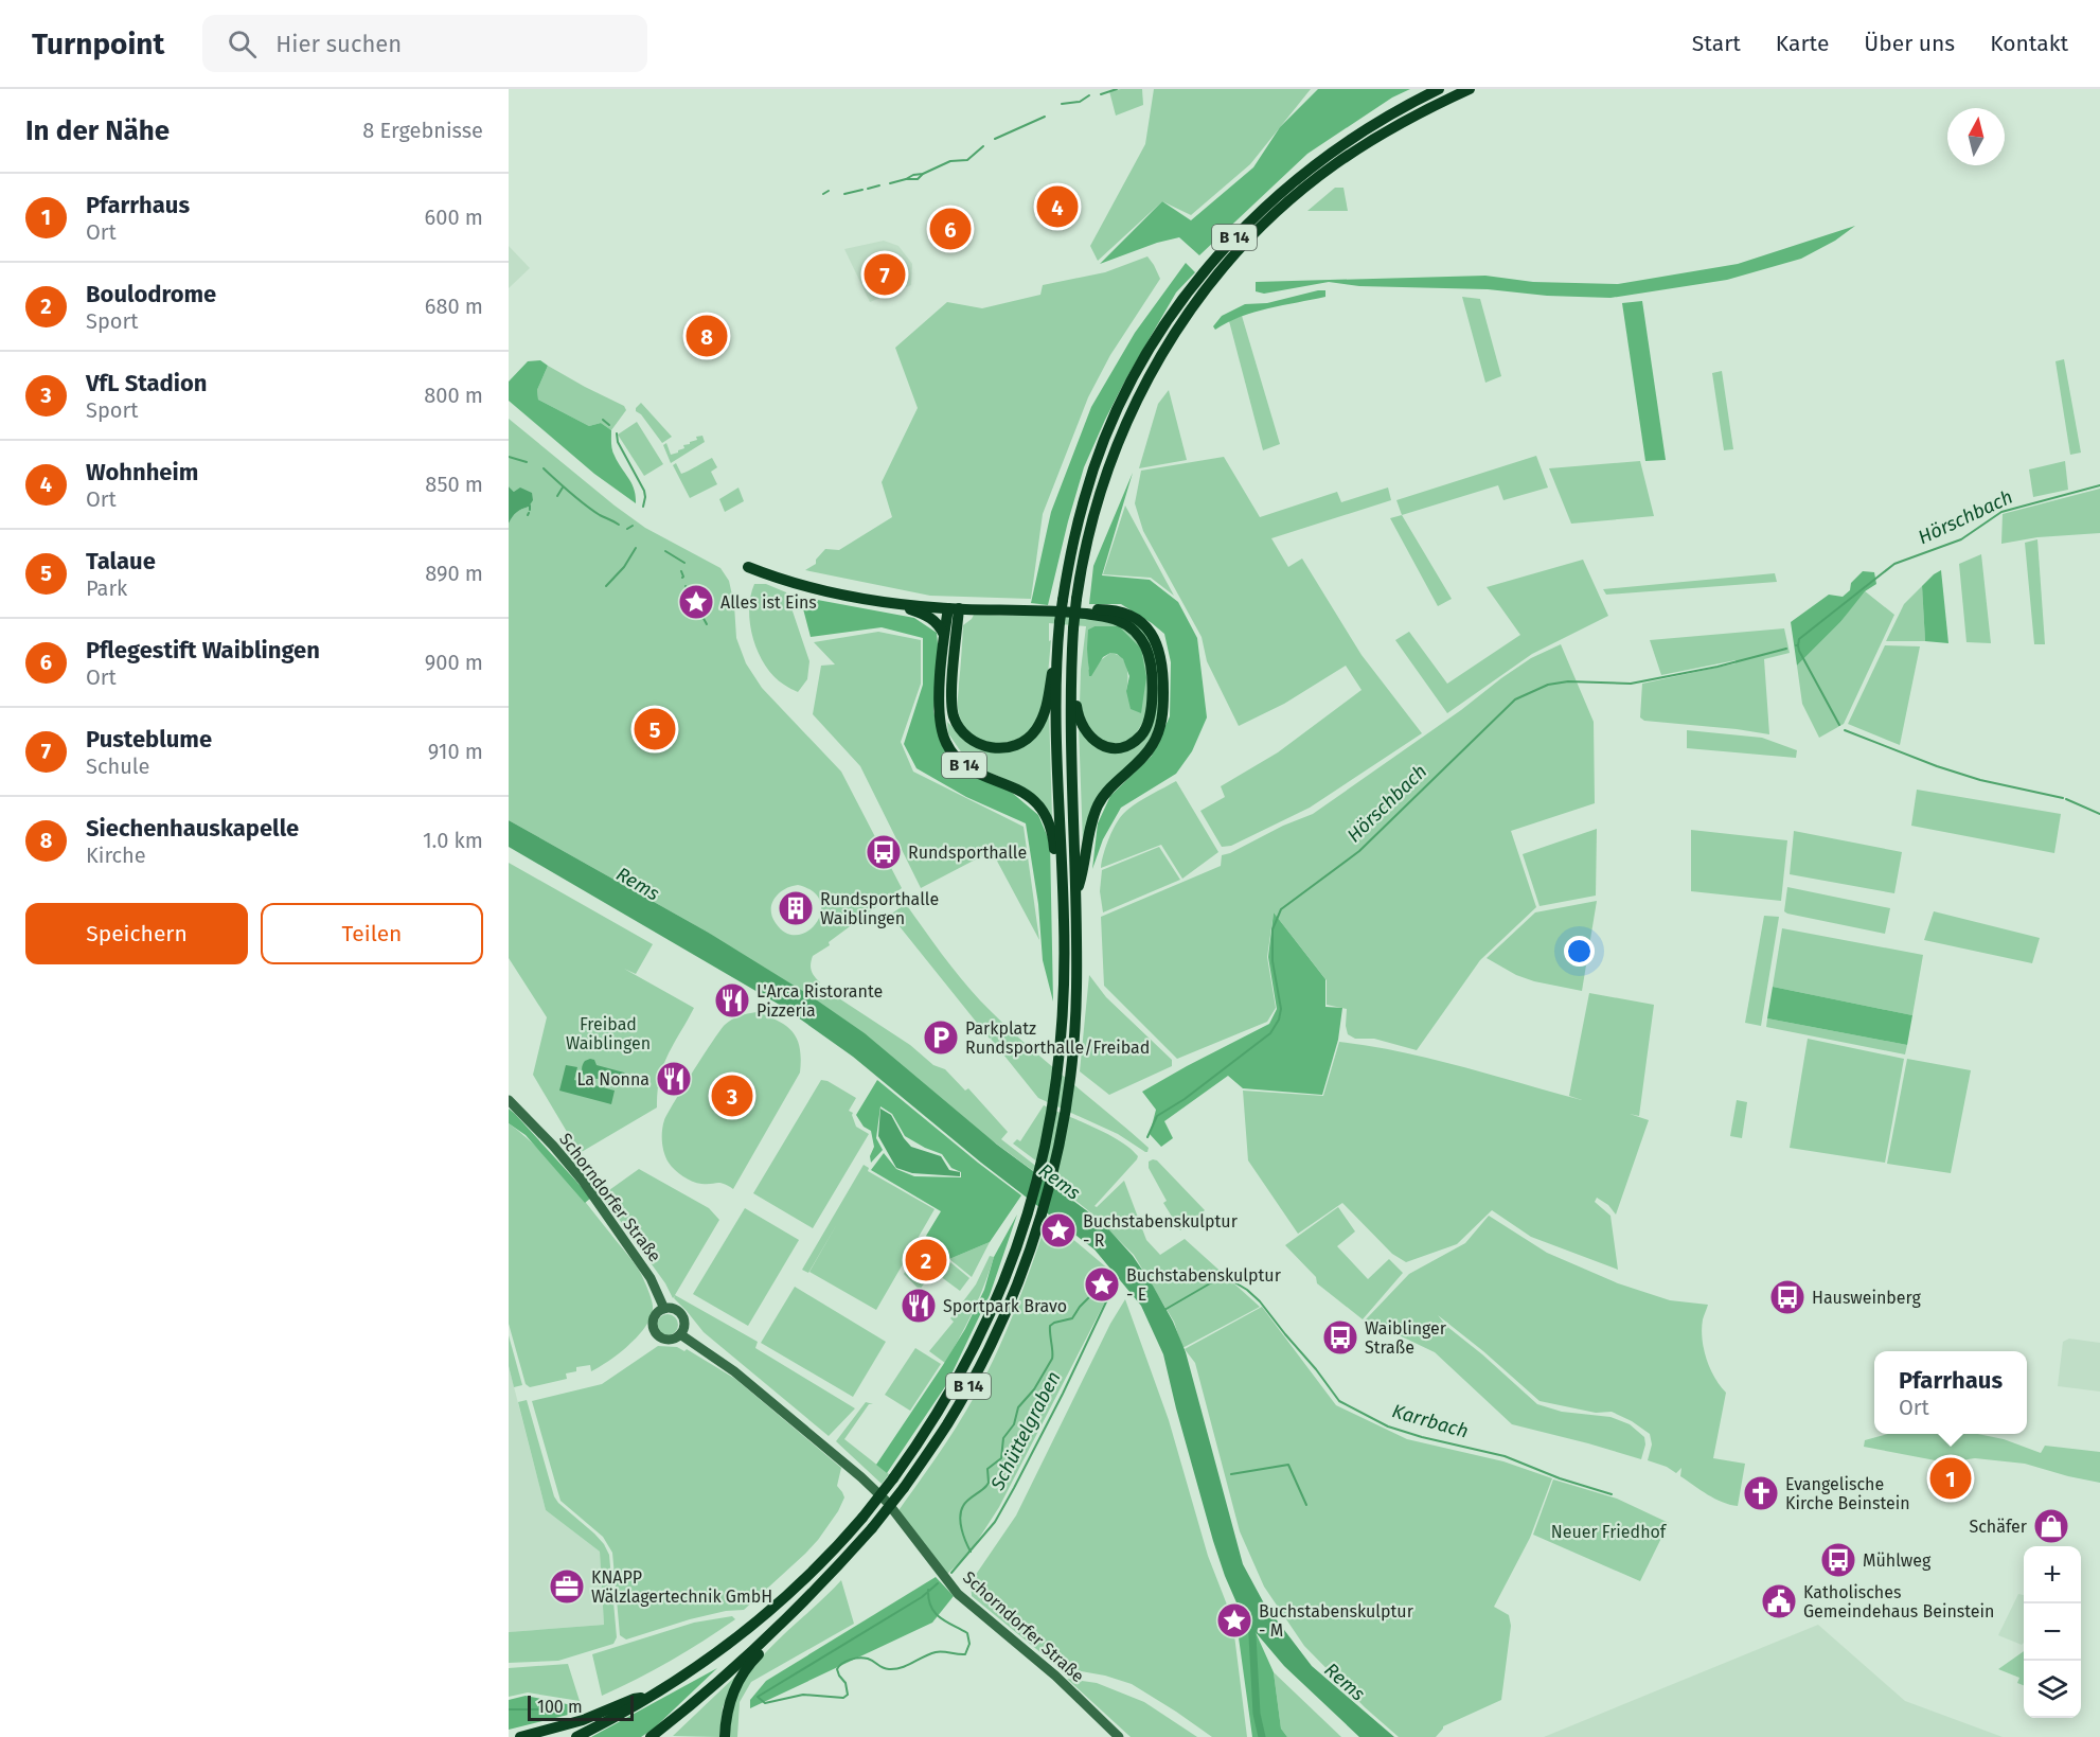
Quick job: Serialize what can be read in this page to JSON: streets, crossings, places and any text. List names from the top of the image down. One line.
{"streets":{"highway":["B 14"],"main road":["Schorndorfer Straße"]},"water":["Hörschbach","Rems","Karrbach","Schüttelgraben"],"parks":["Freibad Waiblingen","Neuer Friedhof"],"places":{"place":["Alles ist Eins","Buchstabenskulptur - R","Buchstabenskulptur - E","Buchstabenskulptur - M"],"bus stop":["Rundsporthalle","Hausweinberg","Waiblinger Straße","Mühlweg"],"building":["Rundsporthalle Waiblingen"],"restaurant":["L'Arca Ristorante Pizzeria","La Nonna","Sportpark Bravo"],"parking":["Parkplatz Rundsporthalle/Freibad"],"church":["Evangelische Kirche Beinstein"],"shop":["Schäfer"],"office":["KNAPP Wälzlagertechnik GmbH"],"public building":["Katholisches Gemeindehaus Beinstein"]},"scale_bar":"100 m","north":"top","page":{"header":"Turnpoint","search":"Hier suchen","nav":["Start","Karte","Über uns","Kontakt"],"heading":["In der Nähe","8 Ergebnisse"],"list":[{"mark":"1","name":"Pfarrhaus","note":"Ort","value":"600 m"},{"mark":"2","name":"Boulodrome","note":"Sport","value":"680 m"},{"mark":"3","name":"VfL Stadion","note":"Sport","value":"800 m"},{"mark":"4","name":"Wohnheim","note":"Ort","value":"850 m"},{"mark":"5","name":"Talaue","note":"Park","value":"890 m"},{"mark":"6","name":"Pflegestift Waiblingen","note":"Ort","value":"900 m"},{"mark":"7","name":"Pusteblume","note":"Schule","value":"910 m"},{"mark":"8","name":"Siechenhauskapelle","note":"Kirche","value":"1.0 km"}],"pins":["4","6","7","8","5","3","2","1"],"buttons":["Speichern","Teilen"],"popup":["Pfarrhaus","Ort"],"map_buttons":["+","−"],"scale":"100 m"}}
